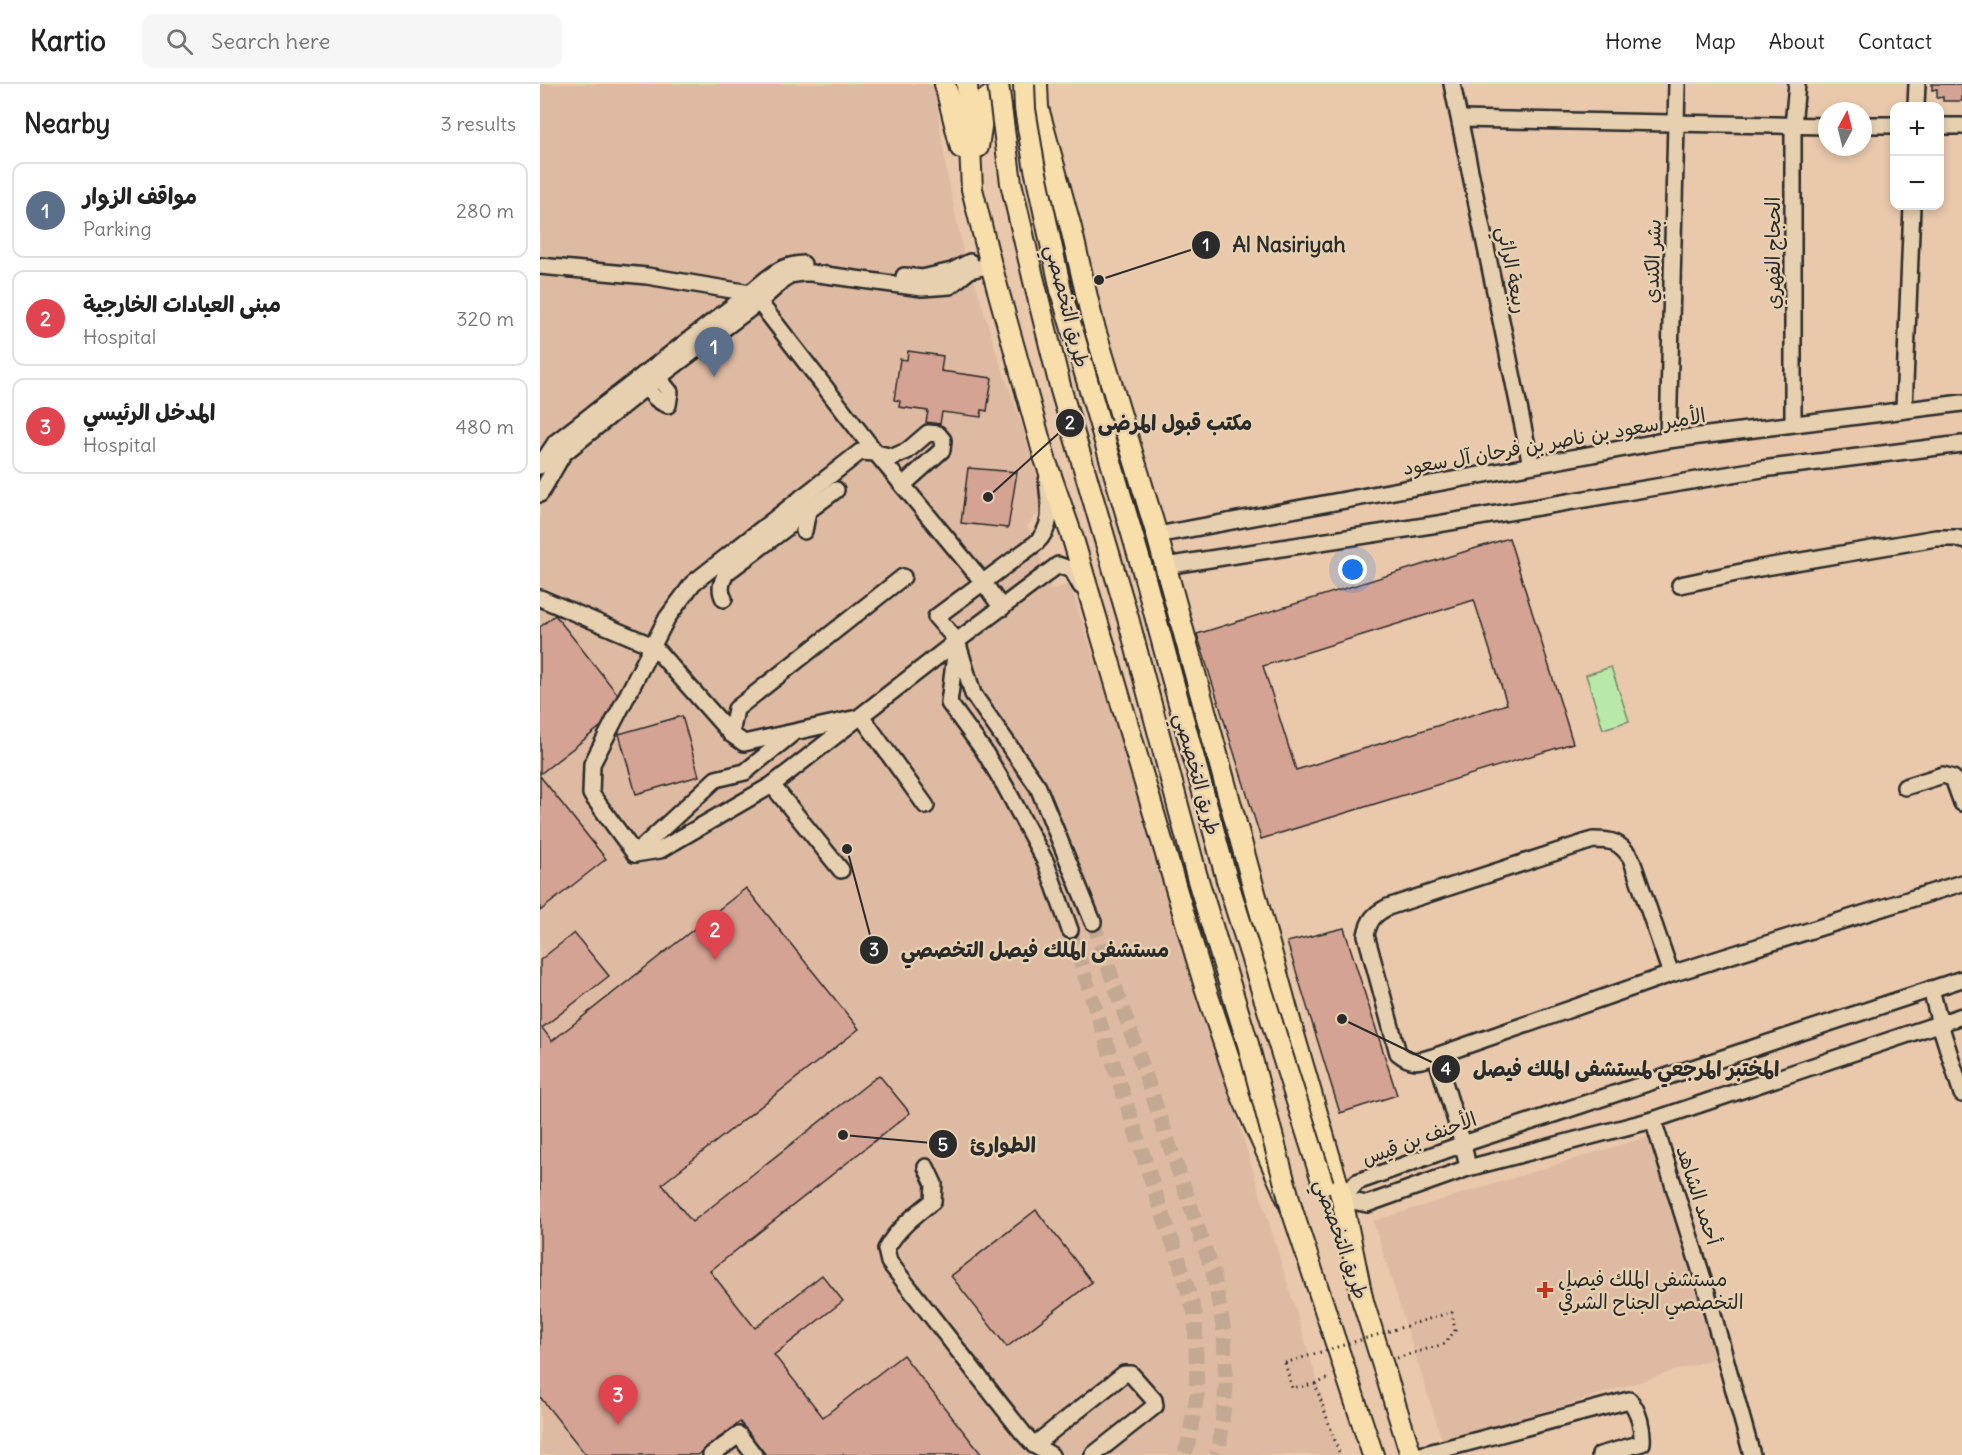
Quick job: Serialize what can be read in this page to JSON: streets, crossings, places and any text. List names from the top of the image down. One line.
{"streets":{"main road":["طريق التخصصي"],"street":["الحجاج الفهري","بشر الكندي","ربيعة الرائي","الأمير سعود بن ناصر بن فرحان آل سعود","الأحنف بن قيس","أحمد الشاهد"]},"crossings":[["الحجاج الفهري","الأمير سعود بن ناصر بن فرحان آل سعود"],["بشر الكندي","الأمير سعود بن ناصر بن فرحان آل سعود"],["ربيعة الرائي","الأمير سعود بن ناصر بن فرحان آل سعود"]],"places":{"other":["Al Nasiriyah","مكتب قبول المرضى","مستشفى الملك فيصل التخصصي","المختبر المرجعي لمستشفى الملك فيصل","الطوارئ"],"health":["مستشفى الملك فيصل التخصصي الجناح الشرقي"]},"north":"top","page":{"header":"Kartio","search":"Search here","nav":["Home","Map","About","Contact"],"heading":["Nearby","3 results"],"map_buttons":["+","−"],"list":[{"mark":"1","name":"مواقف الزوار","note":"Parking","value":"280 m"},{"mark":"2","name":"مبنى العيادات الخارجية","note":"Hospital","value":"320 m"},{"mark":"3","name":"المدخل الرئيسي","note":"Hospital","value":"480 m"}],"pins":["1","2","3"]}}
